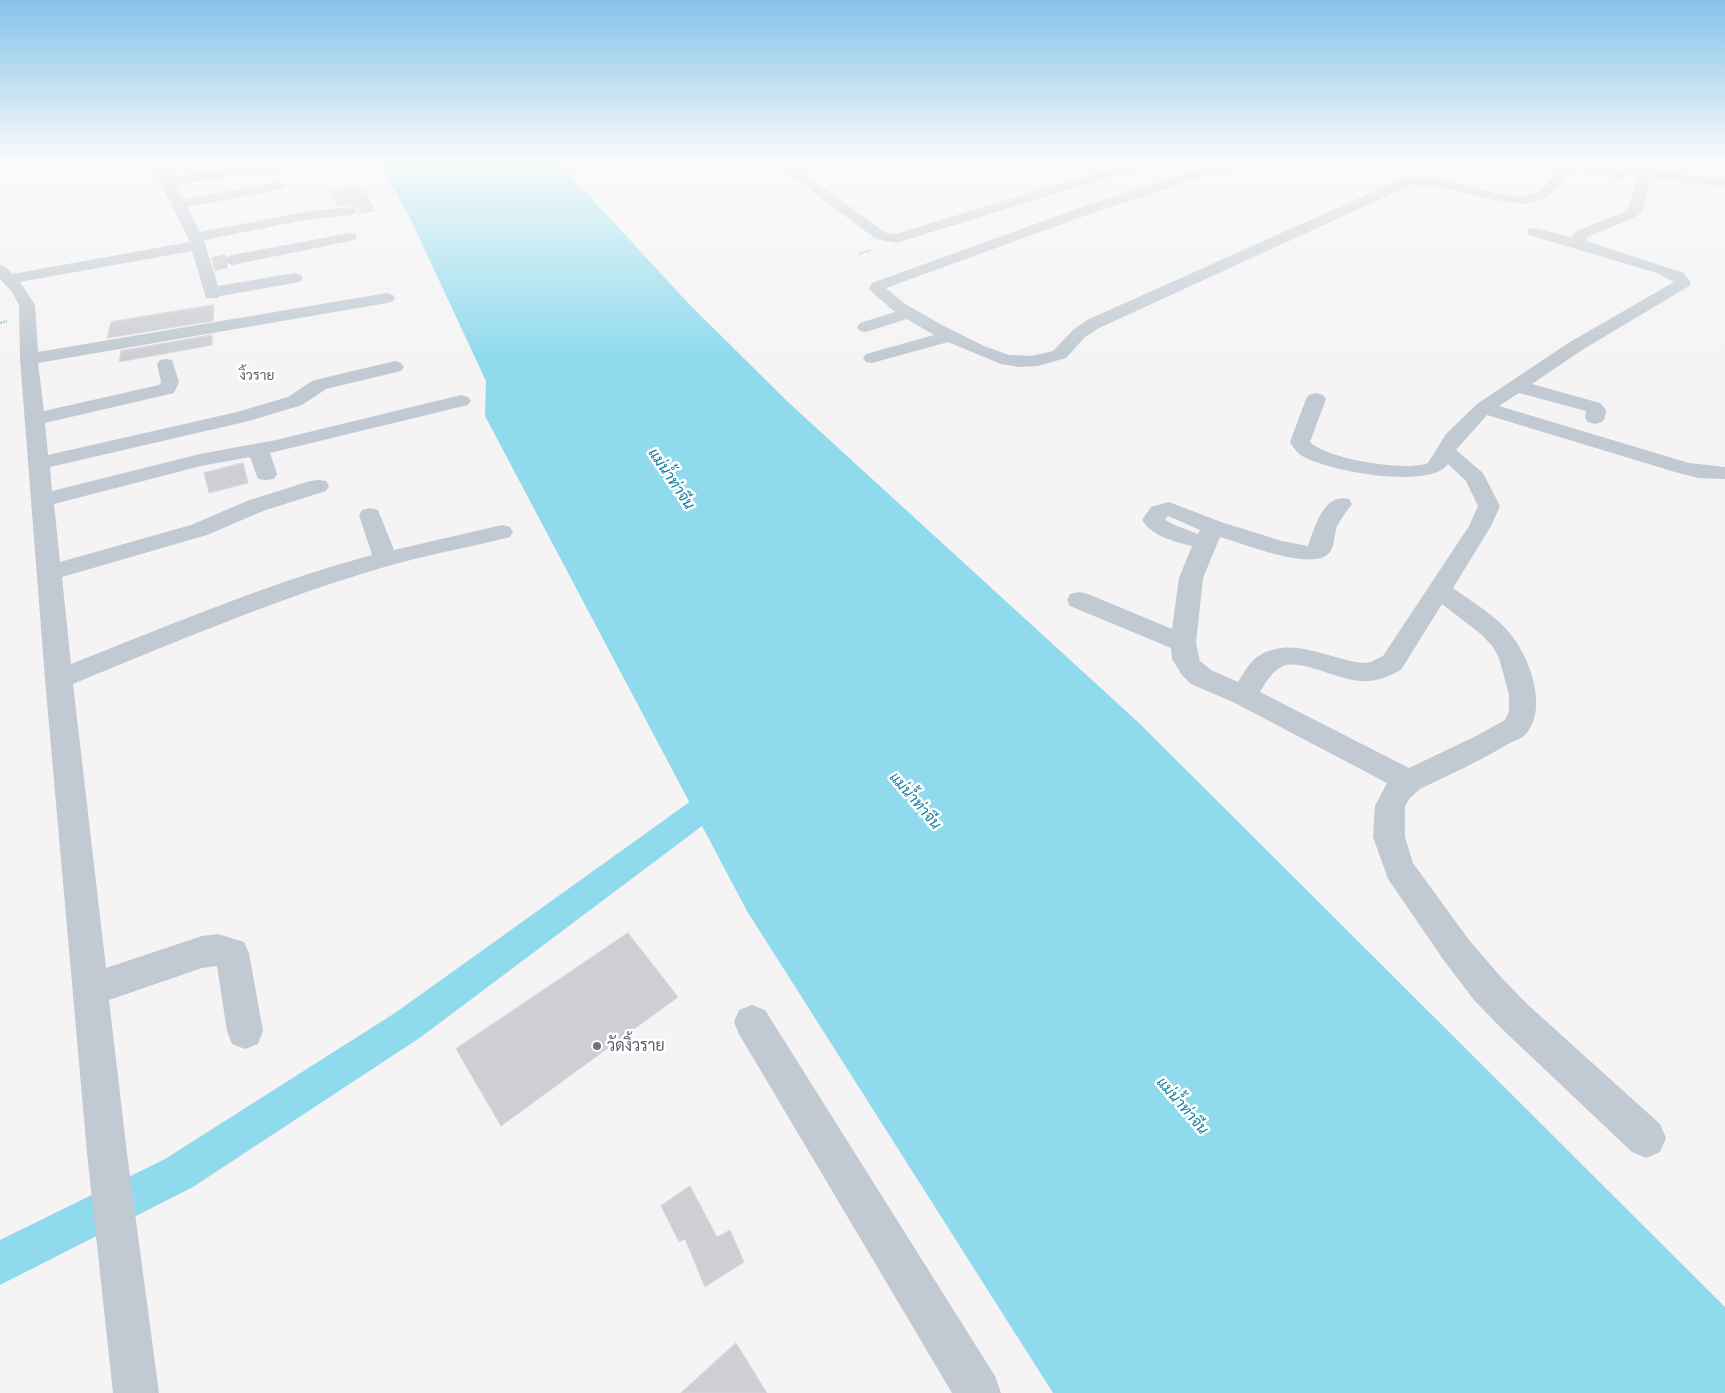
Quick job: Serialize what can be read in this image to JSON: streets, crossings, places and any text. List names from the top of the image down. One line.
{"districts":["งิ้วราย"],"water":["แม่น้ำท่าจีน"],"places":["วัดงิ้วราย"]}
